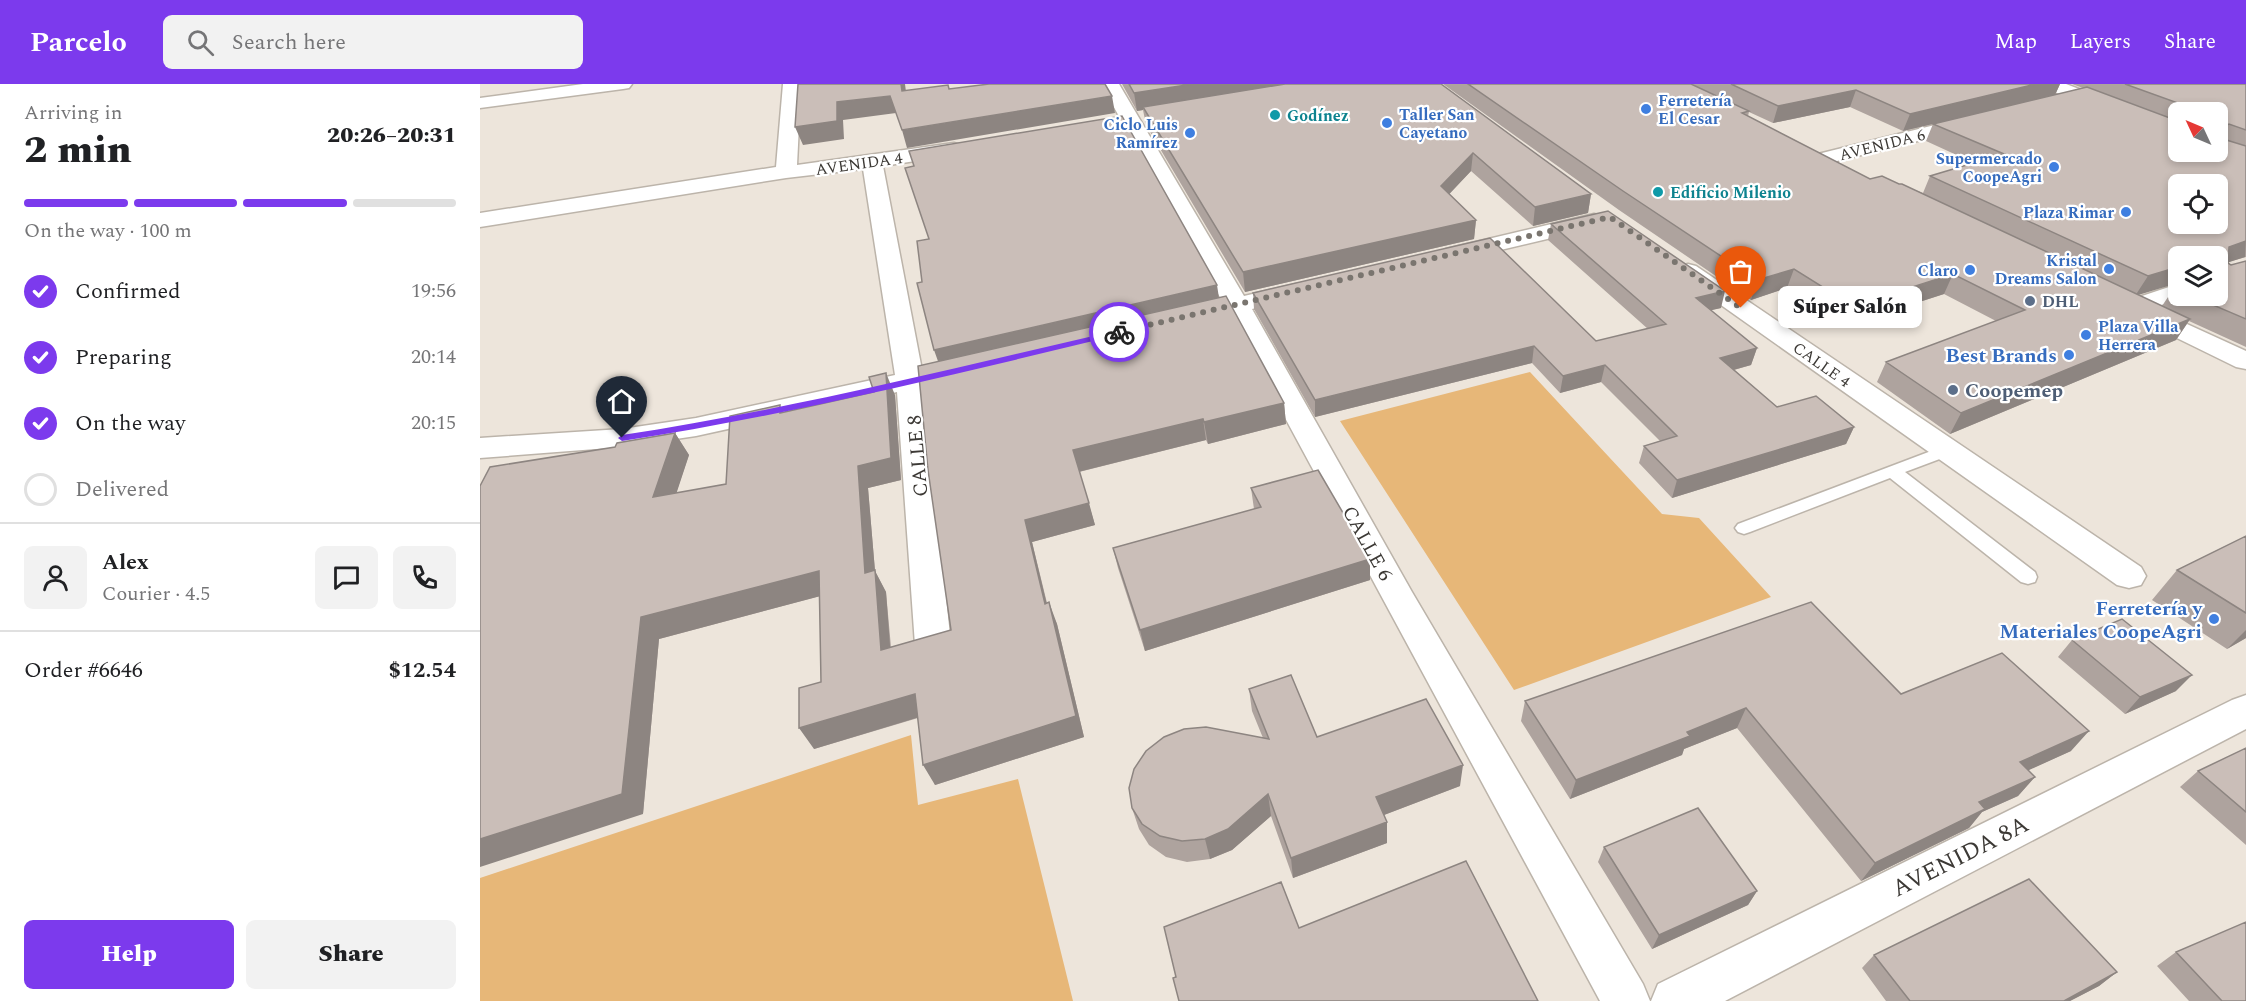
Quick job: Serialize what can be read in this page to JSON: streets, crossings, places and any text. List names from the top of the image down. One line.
{"streets":{"street":["AVENIDA 6","AVENIDA 4","CALLE 4","CALLE 8","CALLE 6","AVENIDA 8A"]},"crossings":[["AVENIDA 4","CALLE 8"]],"places":["Ferretería El Cesar","Godínez","Taller San Cayetano","Ciclo Luis Ramírez","Supermercado CoopeAgri","Edificio Milenio","Plaza Rimar","Kristal Dreams Salon","Claro","DHL","Súper Salón","Plaza Villa Herrera","Best Brands","Coopemep","Ferretería y Materiales CoopeAgri"],"north":"top left","page":{"header":"Parcelo","search":"Search here","nav":["Map","Layers","Share"],"heading":["2 min","Arriving in","20:26–20:31"],"panel":["Alex","Courier · 4.5","Order #6646","$12.54"],"bar":"On the way · 100 m","list":[["Confirmed","19:56"],["Preparing","20:14"],["On the way","20:15"],"Delivered"],"bubble":"Súper Salón","buttons":["Help","Share"]}}
